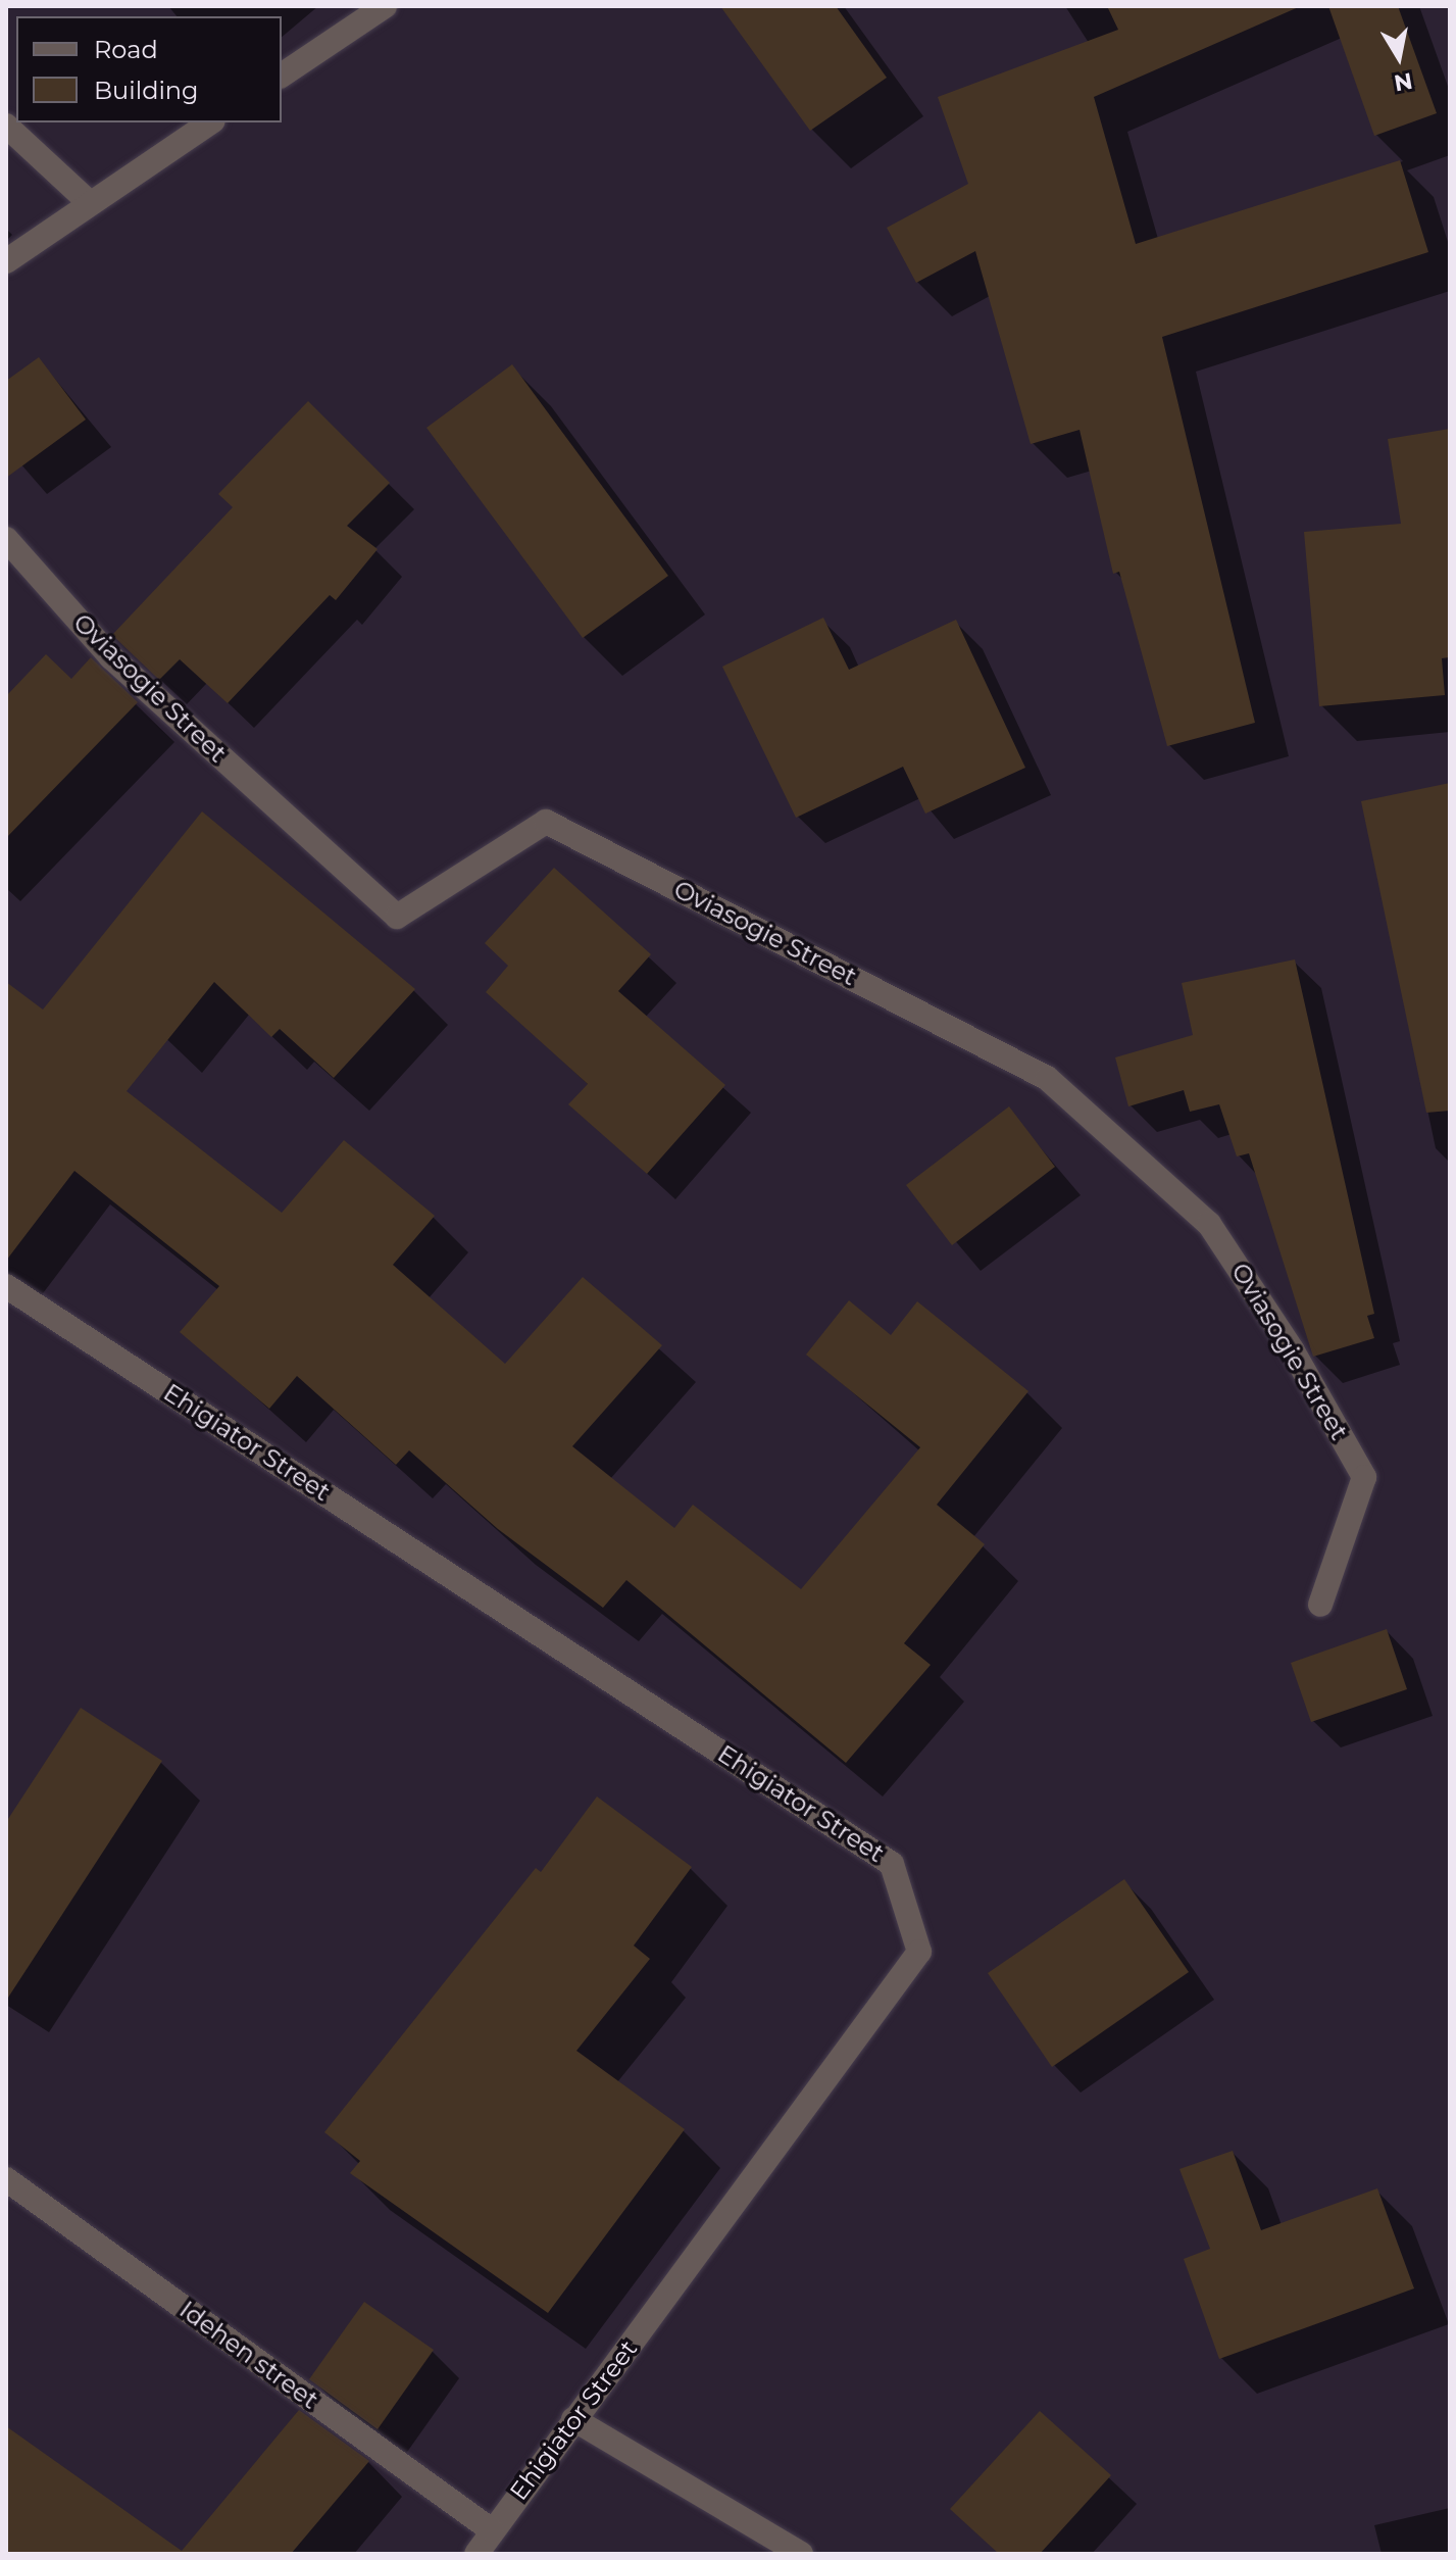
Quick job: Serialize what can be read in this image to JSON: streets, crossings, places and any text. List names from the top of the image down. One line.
{"streets":{"street":["Oviasogie Street","Ehigiator Street","Idehen street"]},"crossings":[["Ehigiator Street","Idehen street"]],"legend":["Road","Building"],"north":"bottom"}
